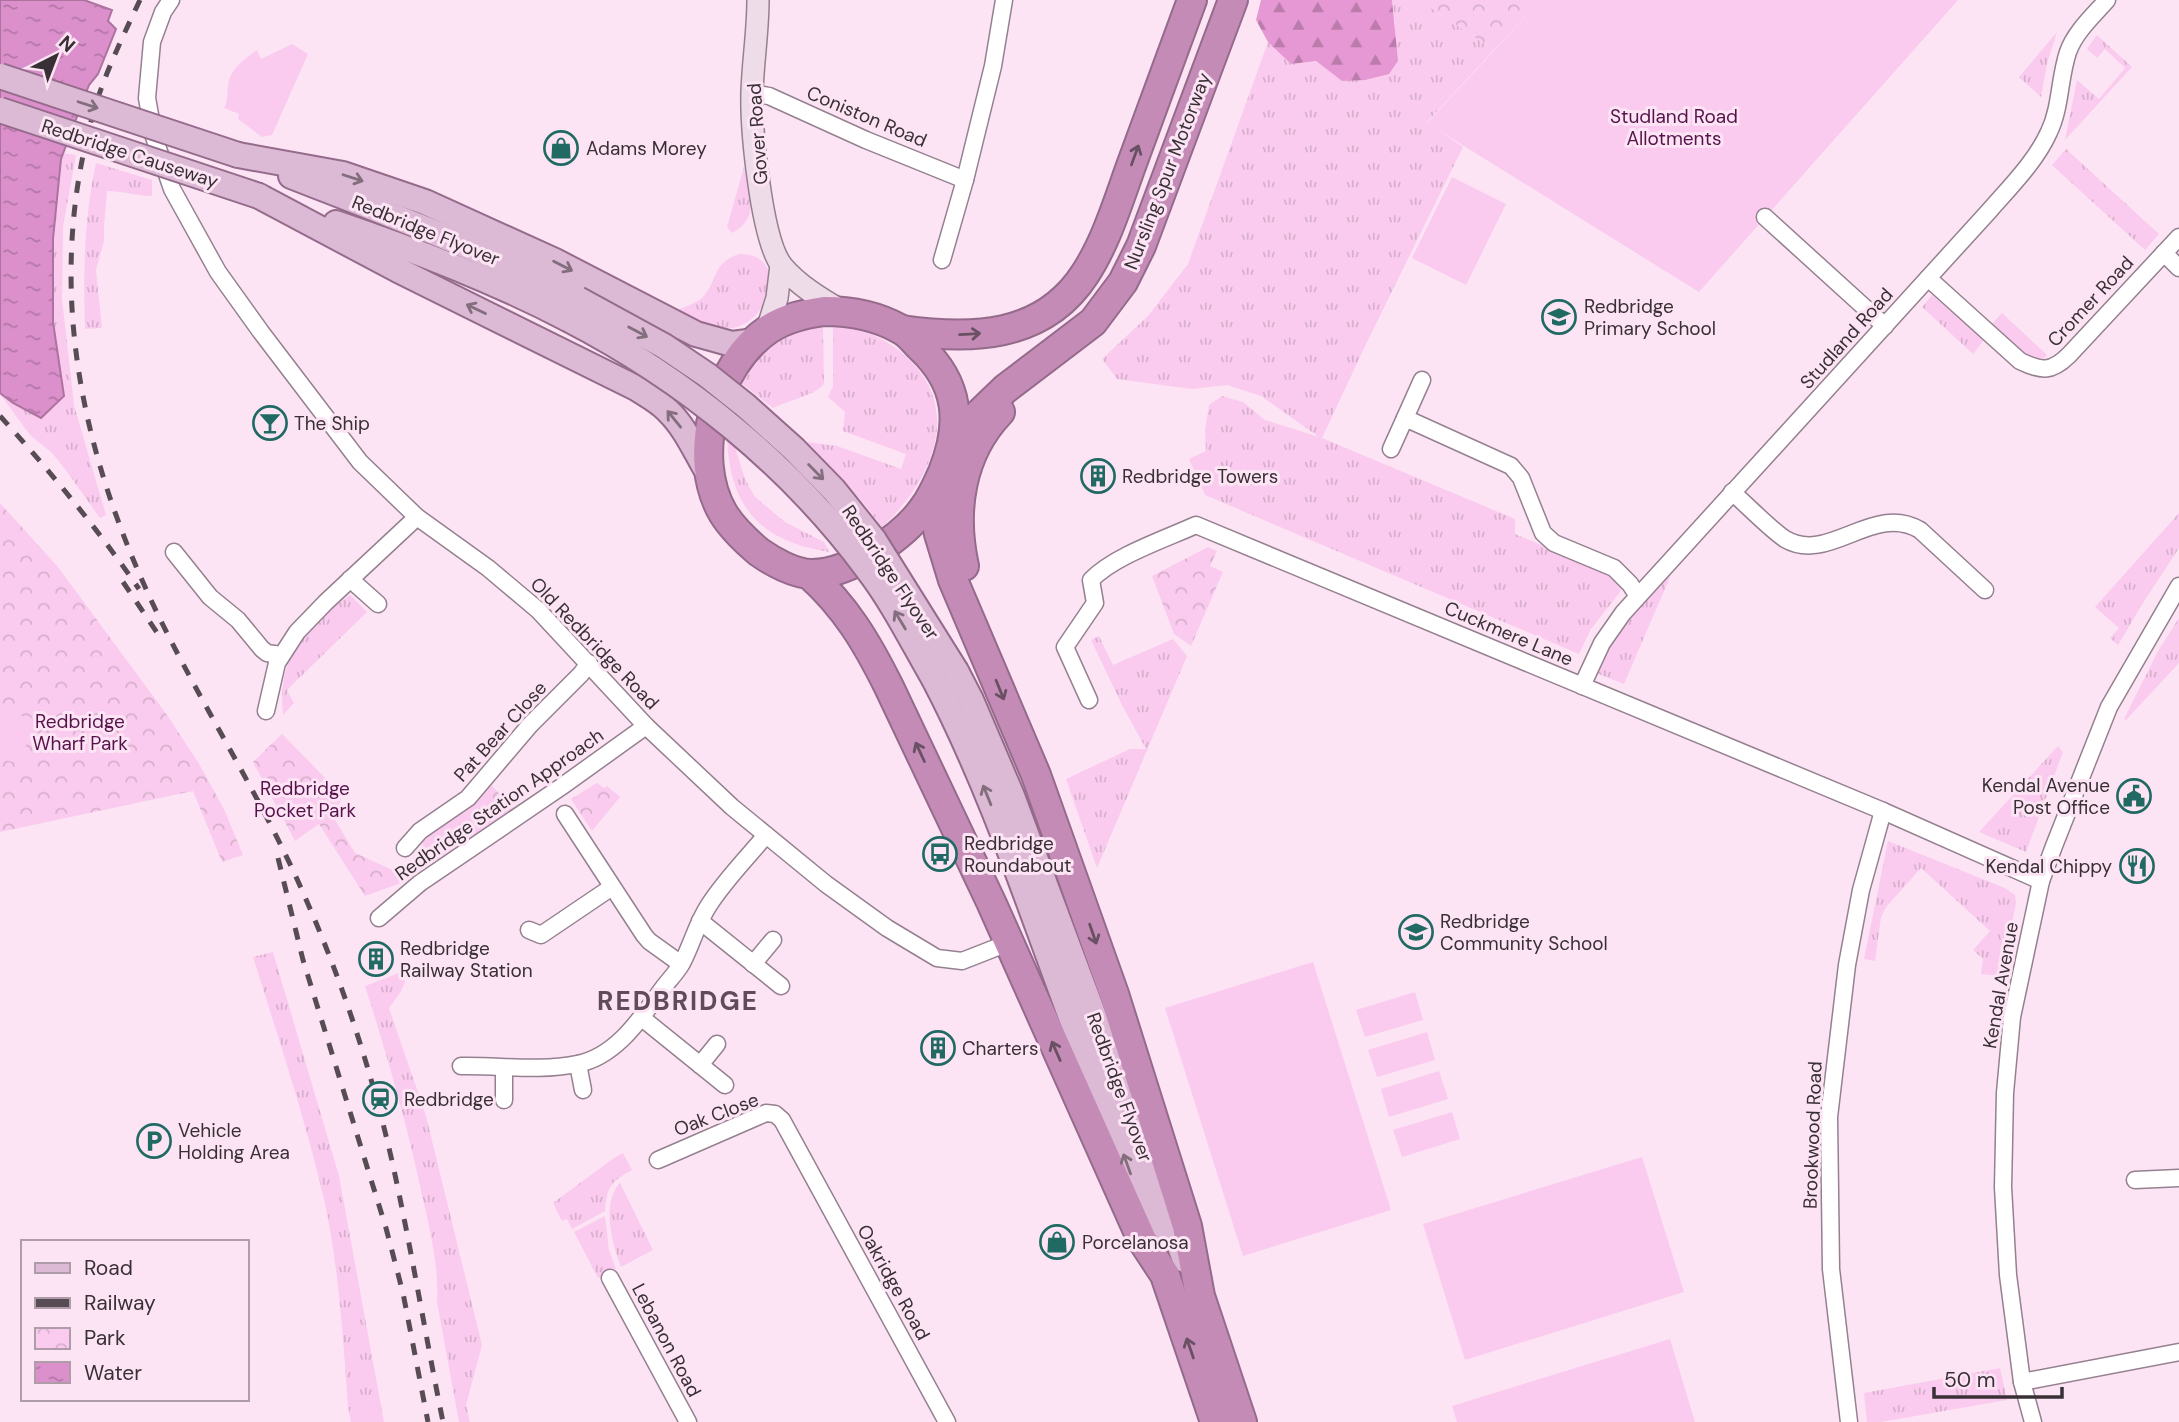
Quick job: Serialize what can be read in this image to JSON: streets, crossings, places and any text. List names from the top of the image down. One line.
{"streets":{"highway":["Nursling Spur Motorway"],"main road":["Redbridge Causeway","Redbridge Flyover"],"street":["Coniston Road","Gover Road","Cromer Road","Studland Road","Cuckmere Lane","Old Redbridge Road","Pat Bear Close","Redbridge Station Approach","Kendal Avenue","Oak Close","Brookwood Road","Oakridge Road","Lebanon Road"]},"crossings":[["Coniston Road","Gover Road"],["Redbridge Causeway","Redbridge Flyover"],["Cromer Road","Studland Road"],["Studland Road","Cuckmere Lane"],["Cuckmere Lane","Kendal Avenue"],["Cuckmere Lane","Brookwood Road"],["Old Redbridge Road","Pat Bear Close"],["Old Redbridge Road","Redbridge Station Approach"],["Oak Close","Oakridge Road"]],"districts":["REDBRIDGE"],"parks":["Studland Road Allotments","Redbridge Wharf Park","Redbridge Pocket Park"],"places":{"shop":["Adams Morey","Porcelanosa"],"school or university":["Redbridge Primary School","Redbridge Community School"],"bar":["The Ship"],"building":["Redbridge Towers","Redbridge Railway Station","Charters"],"public building":["Kendal Avenue Post Office"],"bus stop":["Redbridge Roundabout"],"restaurant":["Kendal Chippy"],"station":["Redbridge"],"parking":["Vehicle Holding Area"]},"legend":["Road","Railway","Park","Water"],"scale_bar":"50 m","north":"top right"}
